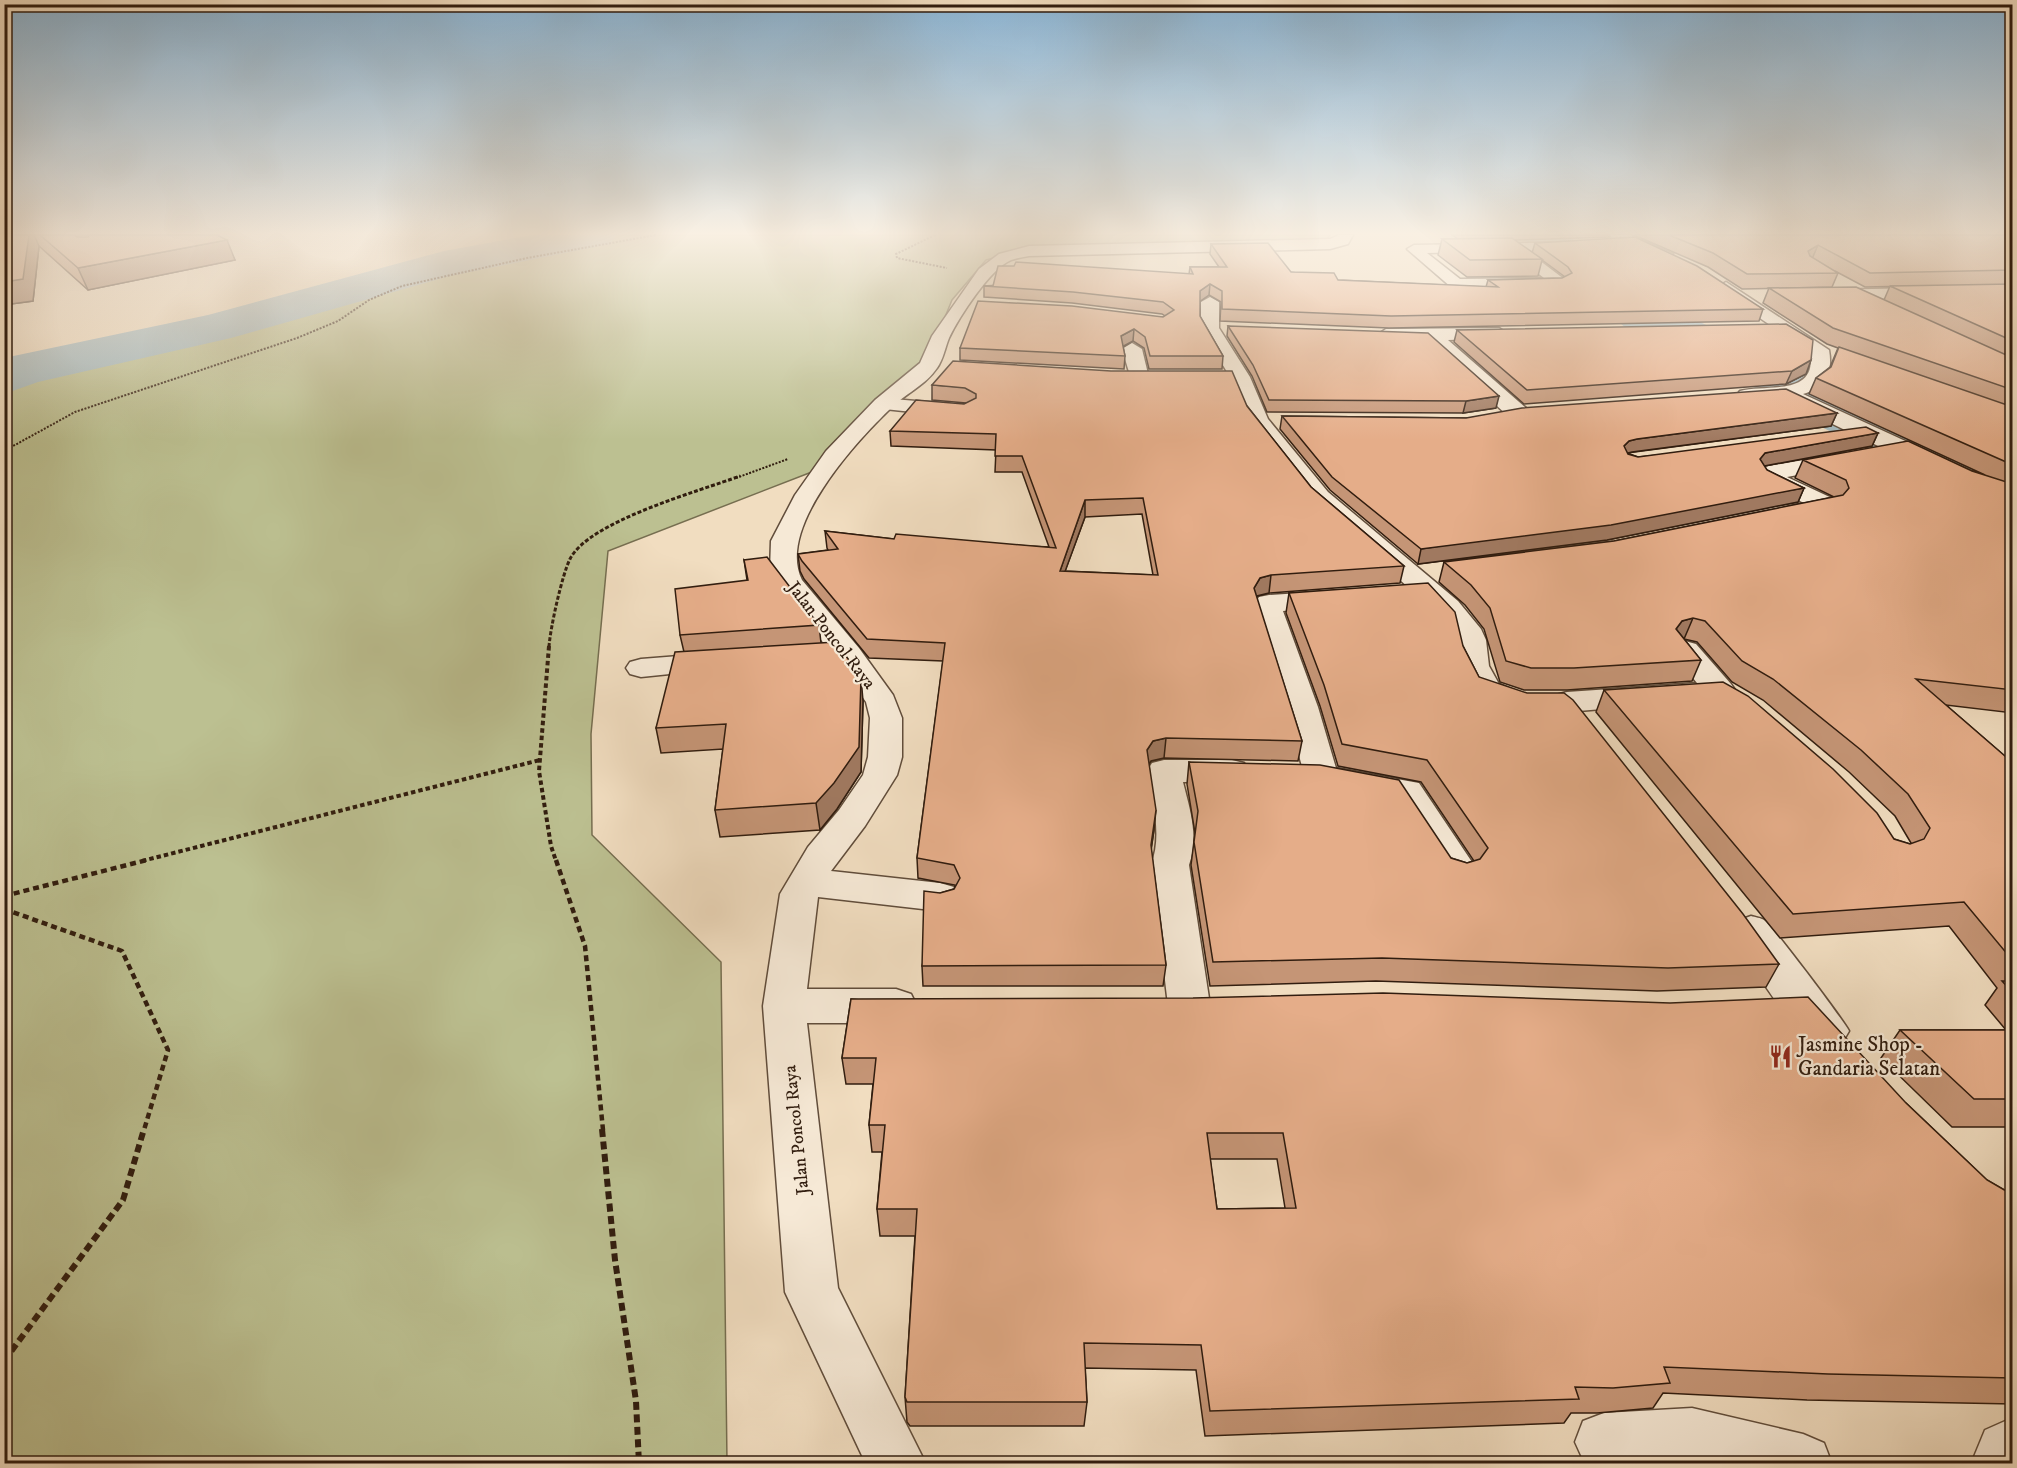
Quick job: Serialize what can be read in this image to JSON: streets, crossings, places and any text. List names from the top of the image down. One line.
{"streets":{"street":["Jalan Poncol Raya"]},"places":{"restaurant":["Jasmine Shop - Gandaria Selatan"]}}
